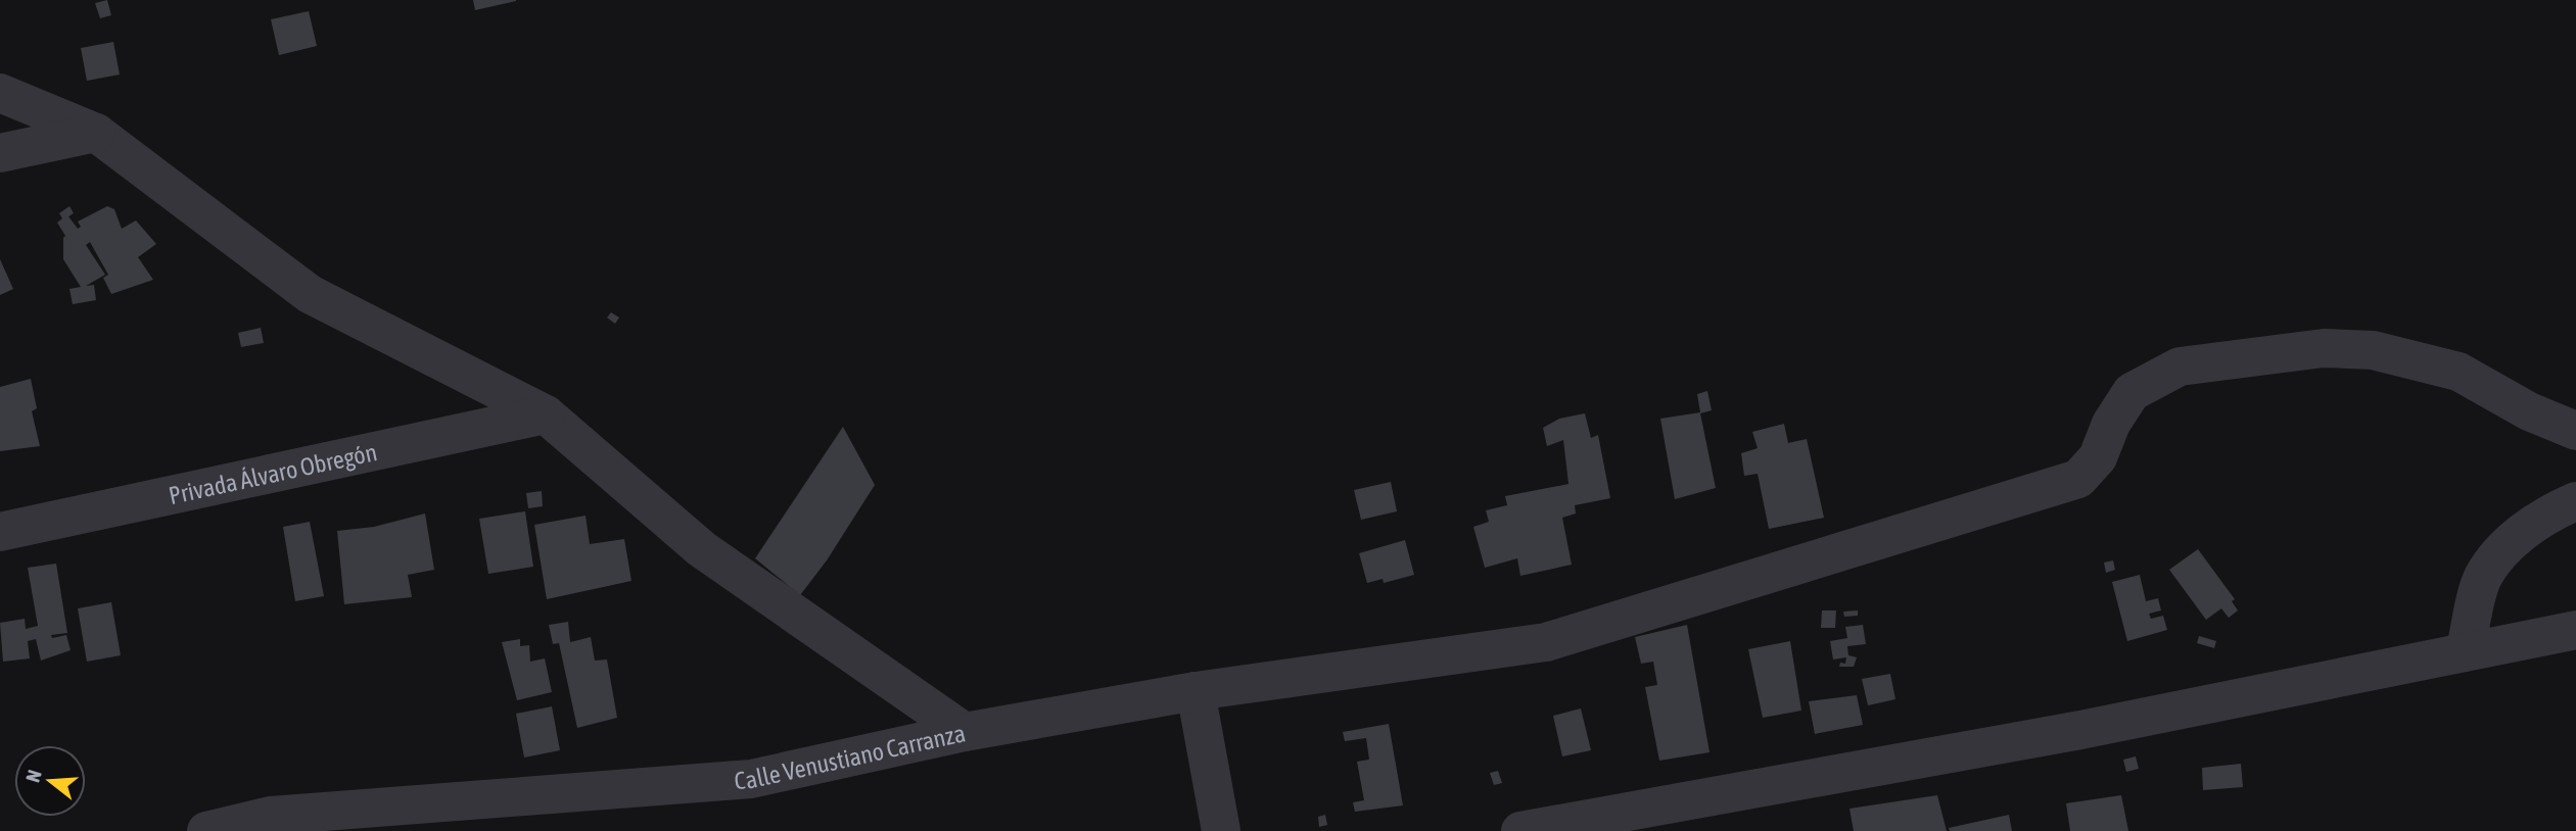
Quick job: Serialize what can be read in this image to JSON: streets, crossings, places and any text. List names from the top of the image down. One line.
{"streets":{"street":["Privada Álvaro Obregón","Calle Venustiano Carranza"]},"north":"left"}
